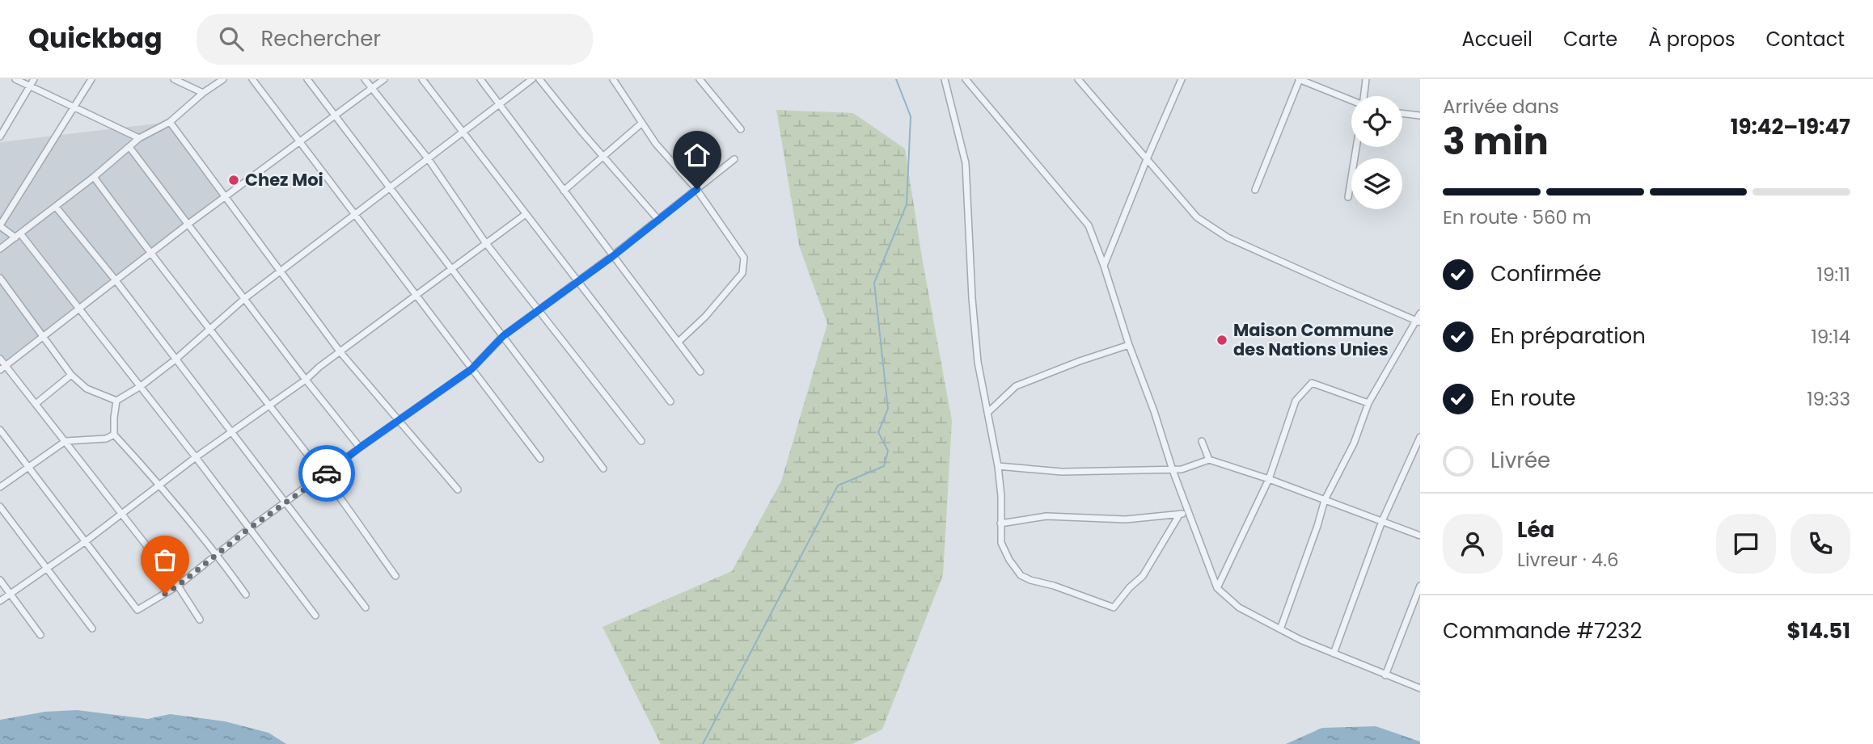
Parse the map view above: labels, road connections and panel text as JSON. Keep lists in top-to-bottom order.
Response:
{
  "places": ["Chez Moi", "Maison Commune des Nations Unies"],
  "page": {
    "header": "Quickbag",
    "search": "Rechercher",
    "nav": [
      "Accueil",
      "Carte",
      "À propos",
      "Contact"
    ],
    "heading": ["3 min", "Arrivée dans", "19:42–19:47"],
    "panel": [
      "Léa",
      "Livreur · 4.6",
      "Commande #7232",
      "$14.51"
    ],
    "bar": "En route · 560 m",
    "list": [
      ["Confirmée", "19:11"],
      ["En préparation", "19:14"],
      ["En route", "19:33"],
      "Livrée"
    ]
  }
}
